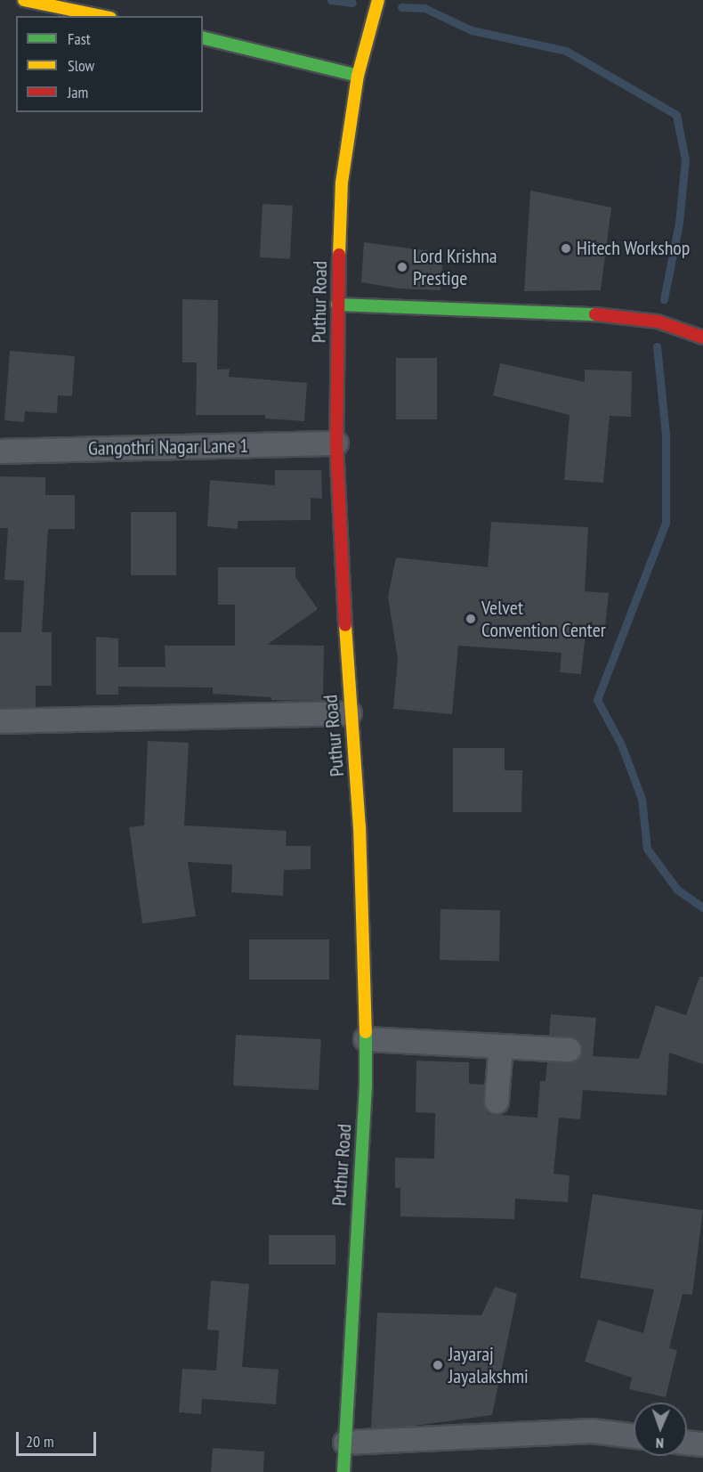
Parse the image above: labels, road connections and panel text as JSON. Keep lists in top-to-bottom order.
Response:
{
  "streets": {
    "street": ["Puthur Road", "Gangothri Nagar Lane 1"]
  },
  "crossings": [
    ["Puthur Road", "Gangothri Nagar Lane 1"]
  ],
  "places": [
    "Hitech Workshop",
    "Lord Krishna Prestige",
    "Velvet Convention Center",
    "Jayaraj Jayalakshmi"
  ],
  "legend": ["Fast", "Slow", "Jam"],
  "scale_bar": "20 m",
  "north": "bottom"
}
